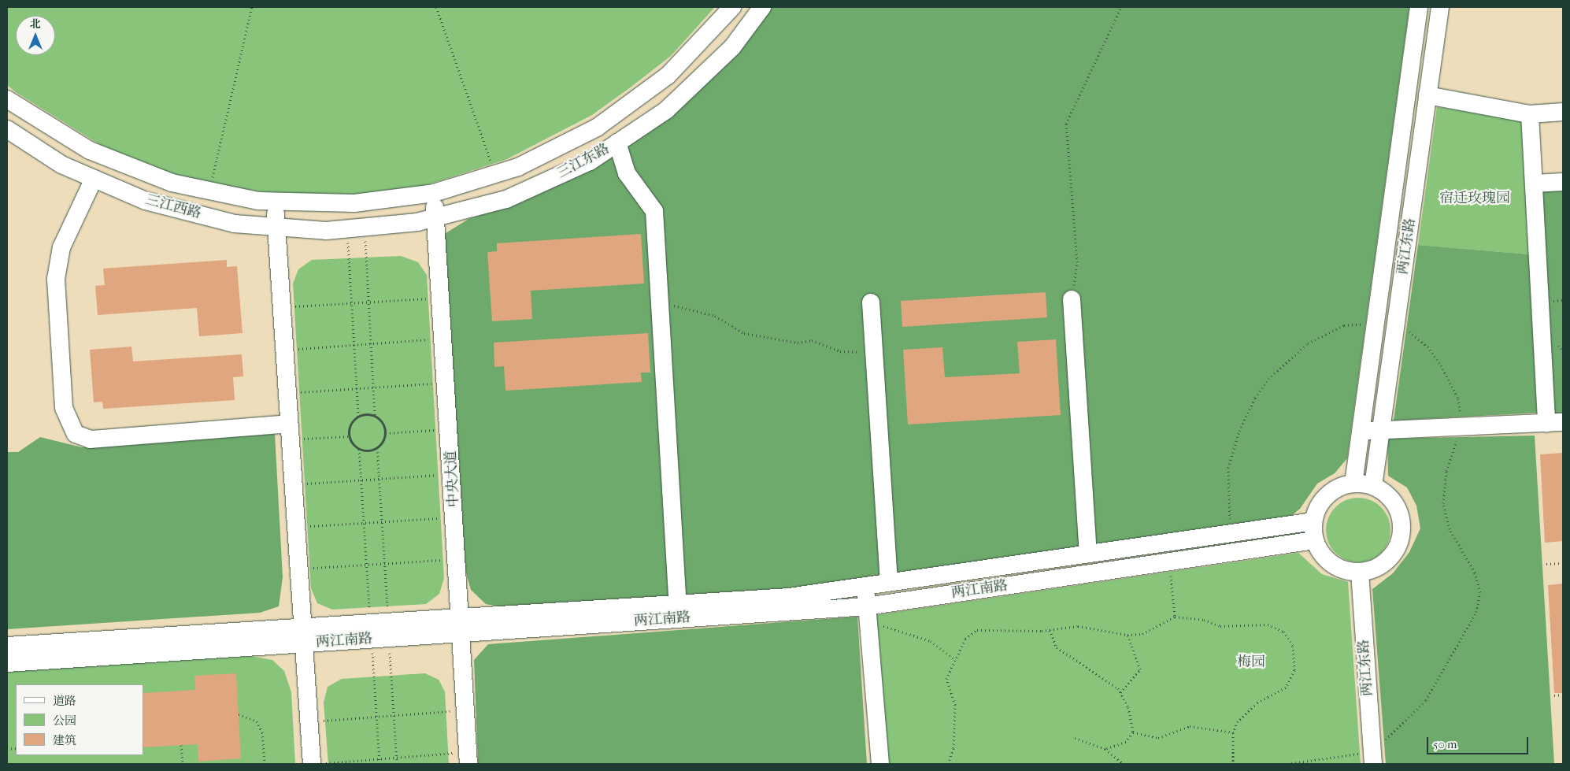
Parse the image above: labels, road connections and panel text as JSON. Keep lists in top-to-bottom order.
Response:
{
  "streets": {
    "street": [
      "三江东路",
      "三江西路",
      "两江东路",
      "中央大道",
      "两江南路"
    ]
  },
  "crossings": [
    ["三江东路", "三江西路"],
    ["三江东路", "中央大道"],
    ["两江东路", "两江南路"],
    ["中央大道", "两江南路"]
  ],
  "parks": ["宿迁玫瑰园", "梅园"],
  "legend": ["道路", "公园", "建筑"],
  "scale_bar": "50 m",
  "north": "top"
}
